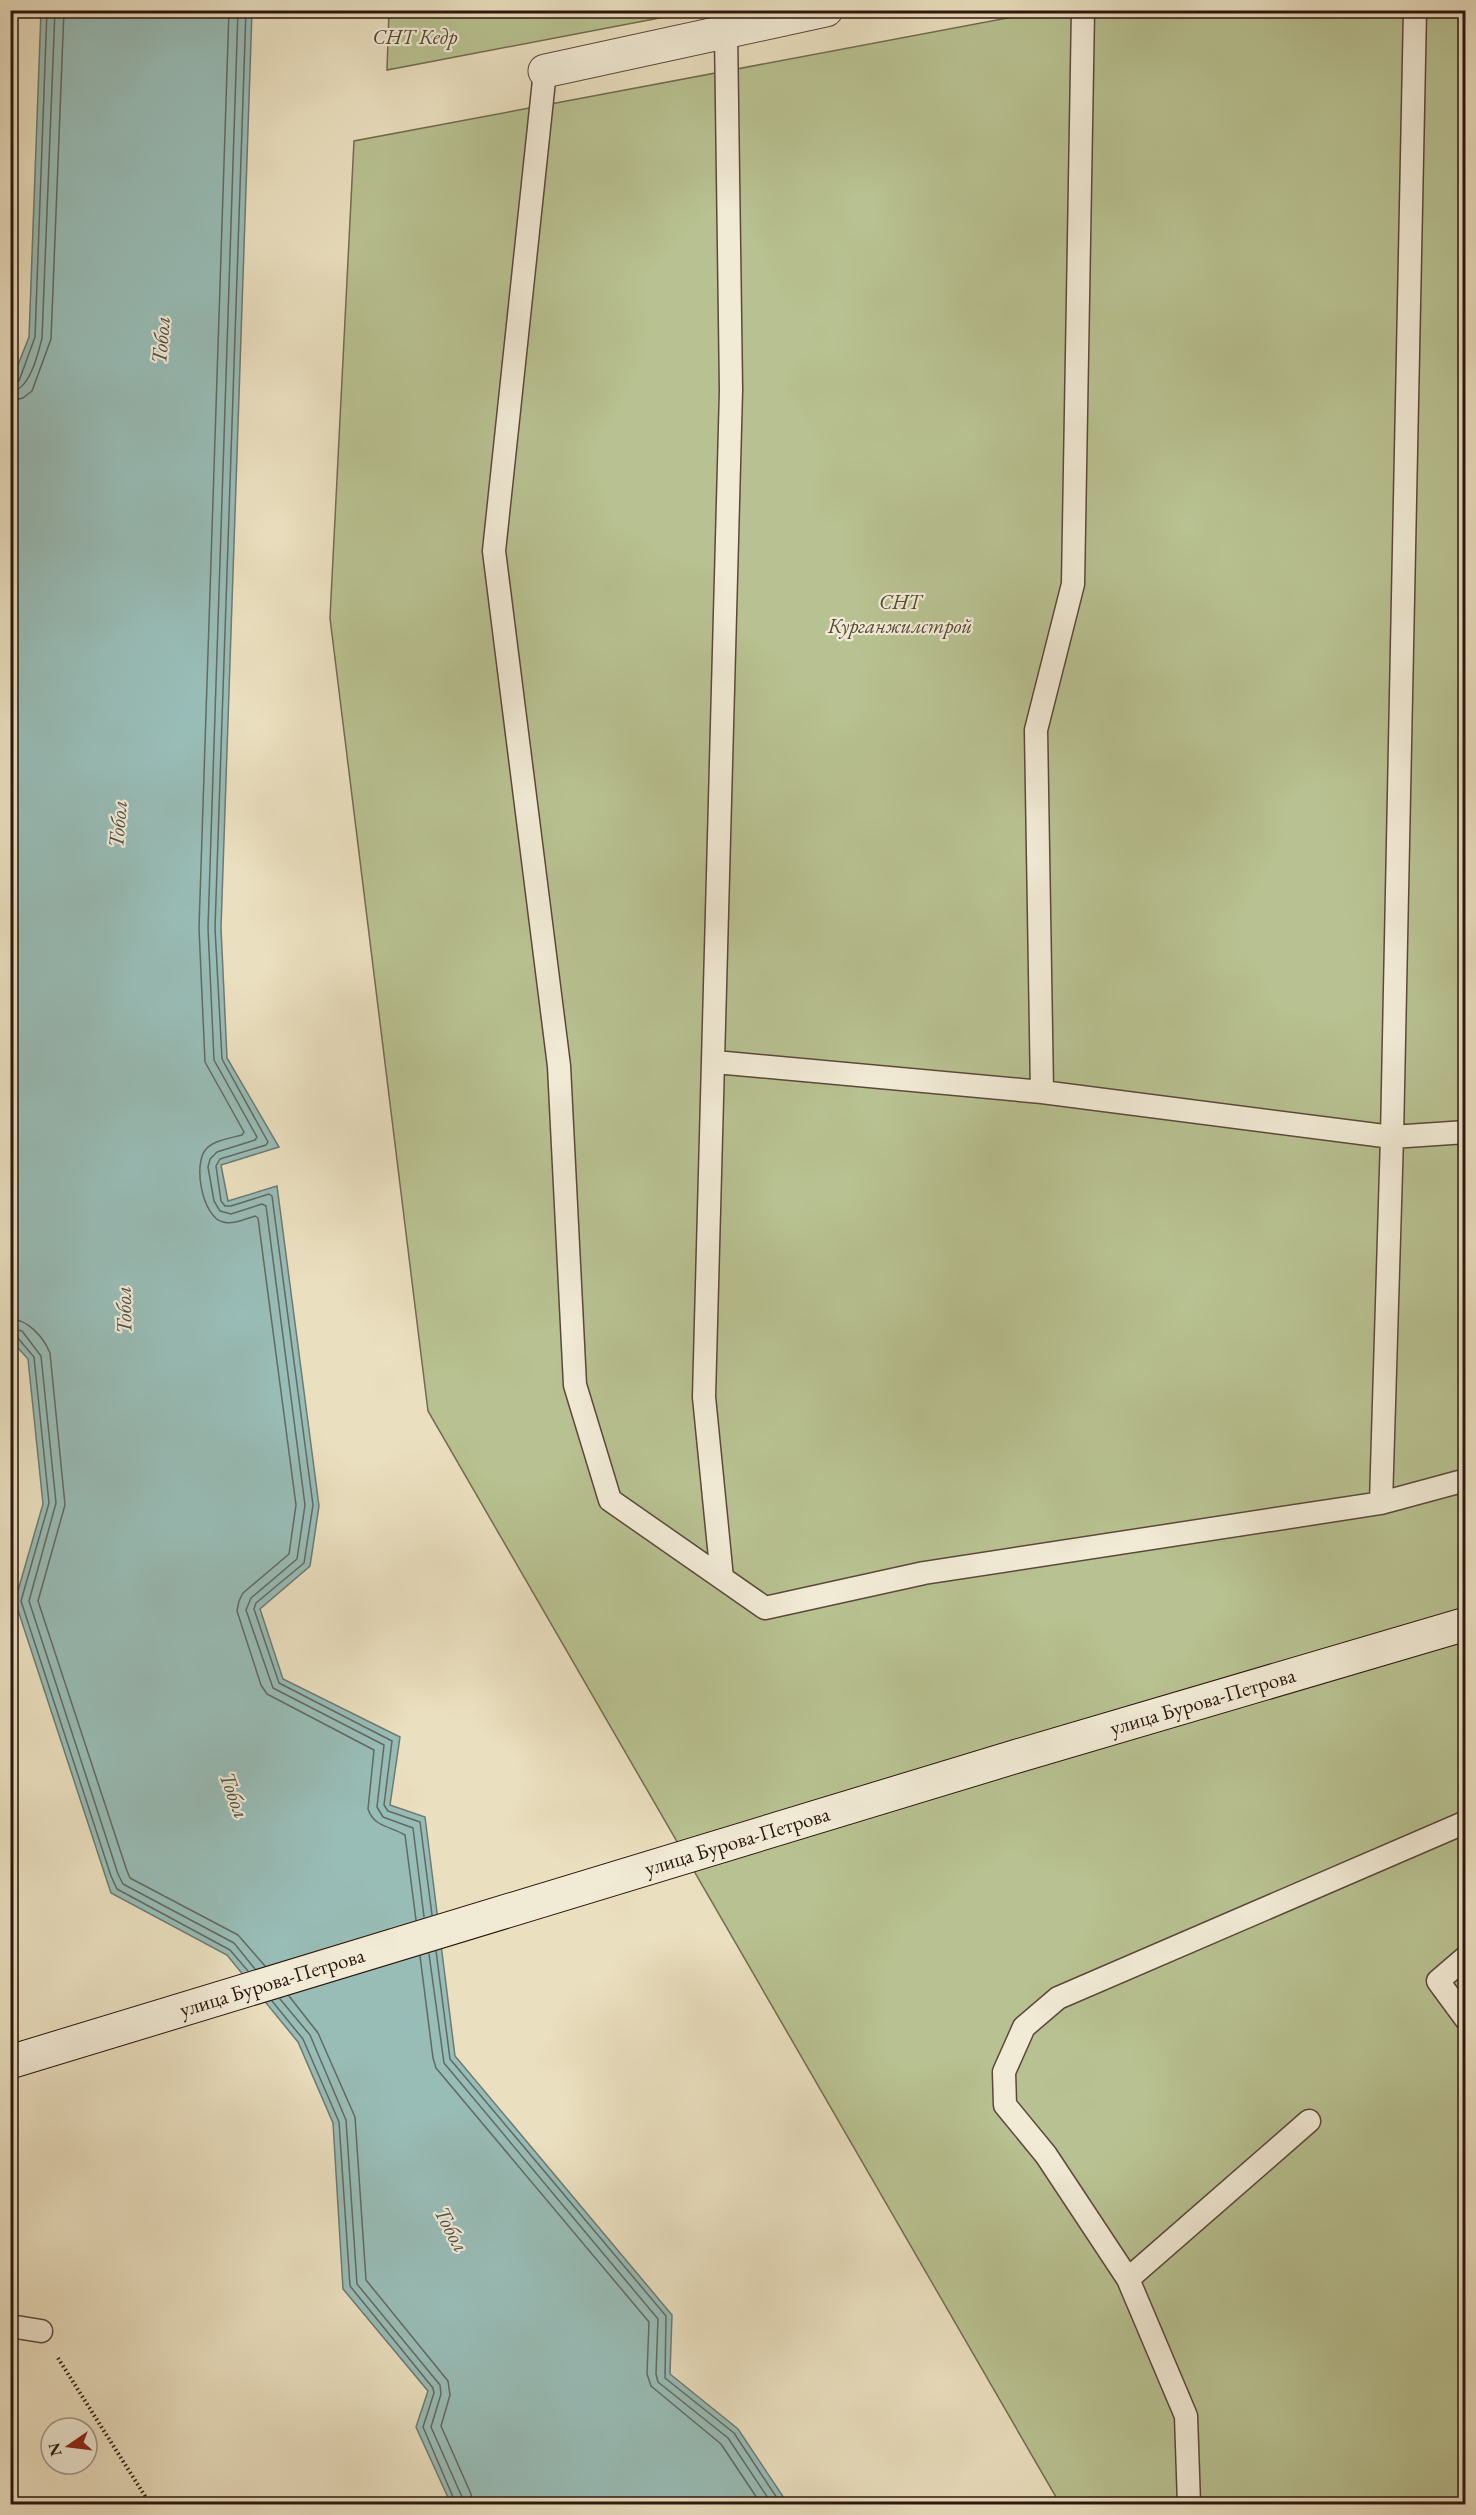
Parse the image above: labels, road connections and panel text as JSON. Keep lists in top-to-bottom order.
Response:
{
  "streets": {
    "main road": ["улица Бурова-Петрова"]
  },
  "water": ["Тобол"],
  "parks": ["СНТ Кедр", "СНТ Курганжилстрой"],
  "north": "left"
}
